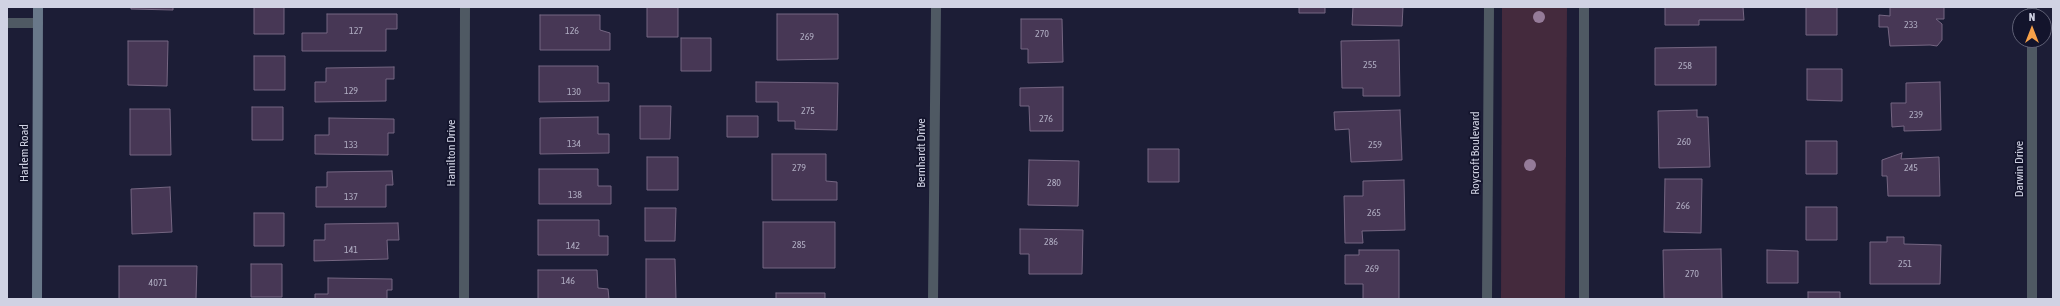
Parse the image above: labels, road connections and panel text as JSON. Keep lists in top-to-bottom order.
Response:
{
  "streets": {
    "main road": ["Harlem Road"],
    "street": [
      "Hamilton Drive",
      "Bernhardt Drive",
      "Roycroft Boulevard",
      "Darwin Drive"
    ]
  },
  "house_numbers": [
    "233",
    "127",
    "126",
    "270",
    "269",
    "255",
    "258",
    "129",
    "130",
    "275",
    "239",
    "276",
    "260",
    "134",
    "133",
    "259",
    "279",
    "245",
    "280",
    "138",
    "137",
    "266",
    "265",
    "286",
    "285",
    "142",
    "141",
    "251",
    "269",
    "270",
    "146",
    "4071"
  ],
  "north": "top"
}
